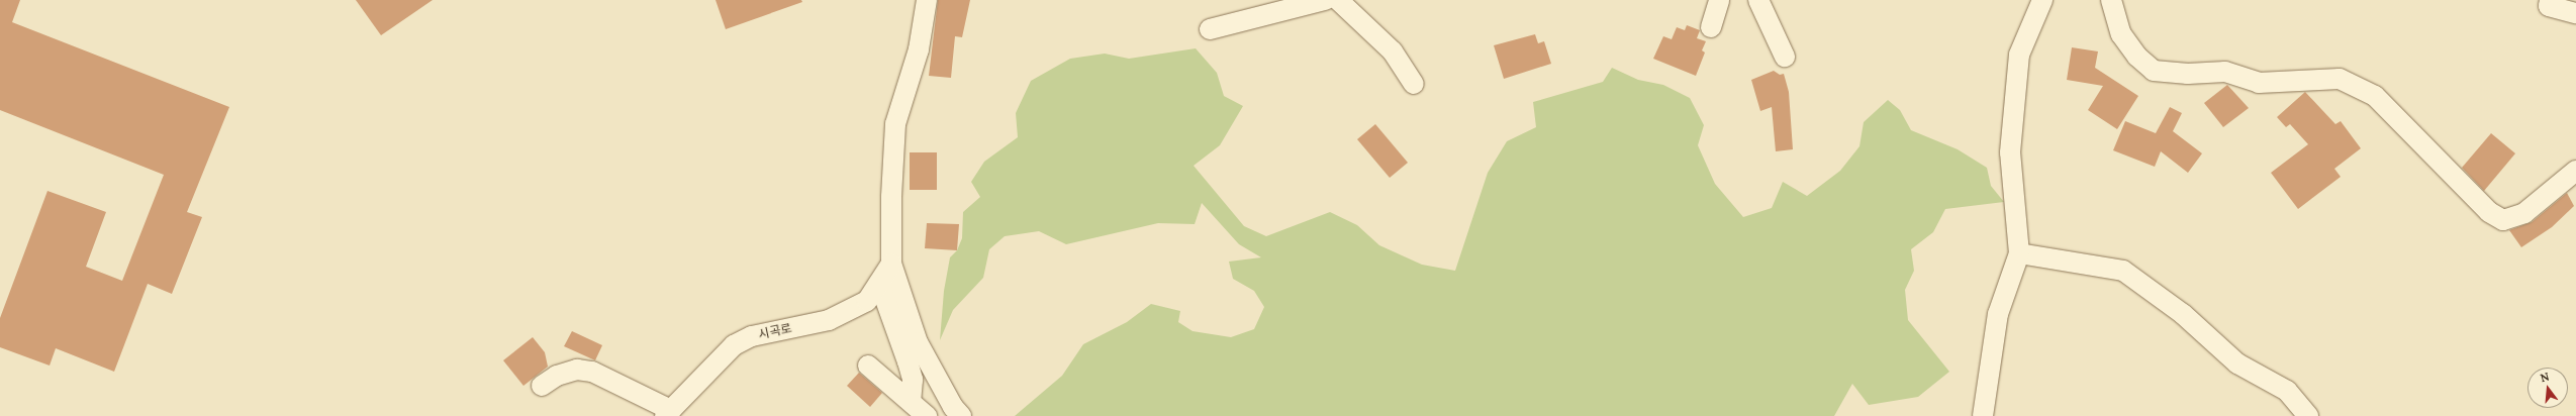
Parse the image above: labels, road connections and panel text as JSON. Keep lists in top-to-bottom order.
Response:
{
  "streets": {
    "street": ["시곡로"]
  },
  "north": "top"
}
